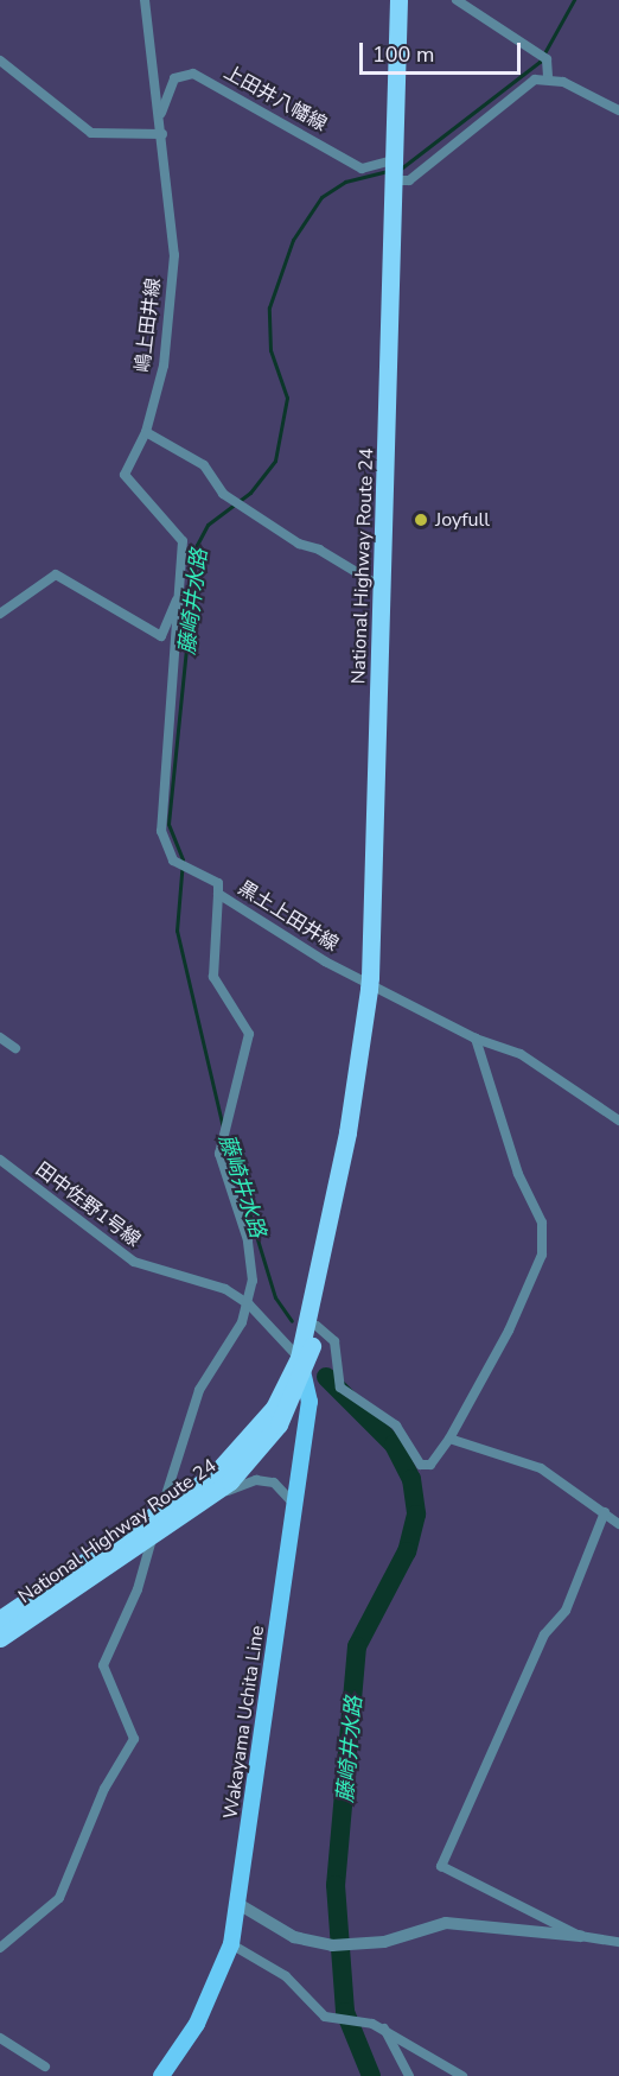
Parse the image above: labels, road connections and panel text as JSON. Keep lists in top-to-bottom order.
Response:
{
  "streets": {
    "highway": ["National Highway Route 24"],
    "main road": ["Wakayama Uchita Line"],
    "street": [
      "上田井八幡線",
      "嶋上田井線",
      "黒土上田井線",
      "田中佐野1号線"
    ]
  },
  "crossings": [
    ["上田井八幡線", "嶋上田井線"],
    ["上田井八幡線", "National Highway Route 24"],
    ["嶋上田井線", "黒土上田井線"],
    ["National Highway Route 24", "田中佐野1号線"],
    ["National Highway Route 24", "Wakayama Uchita Line"],
    ["黒土上田井線", "田中佐野1号線"],
    ["田中佐野1号線", "Wakayama Uchita Line"]
  ],
  "water": ["藤崎井水路"],
  "places": ["Joyfull"],
  "scale_bar": "100 m"
}
